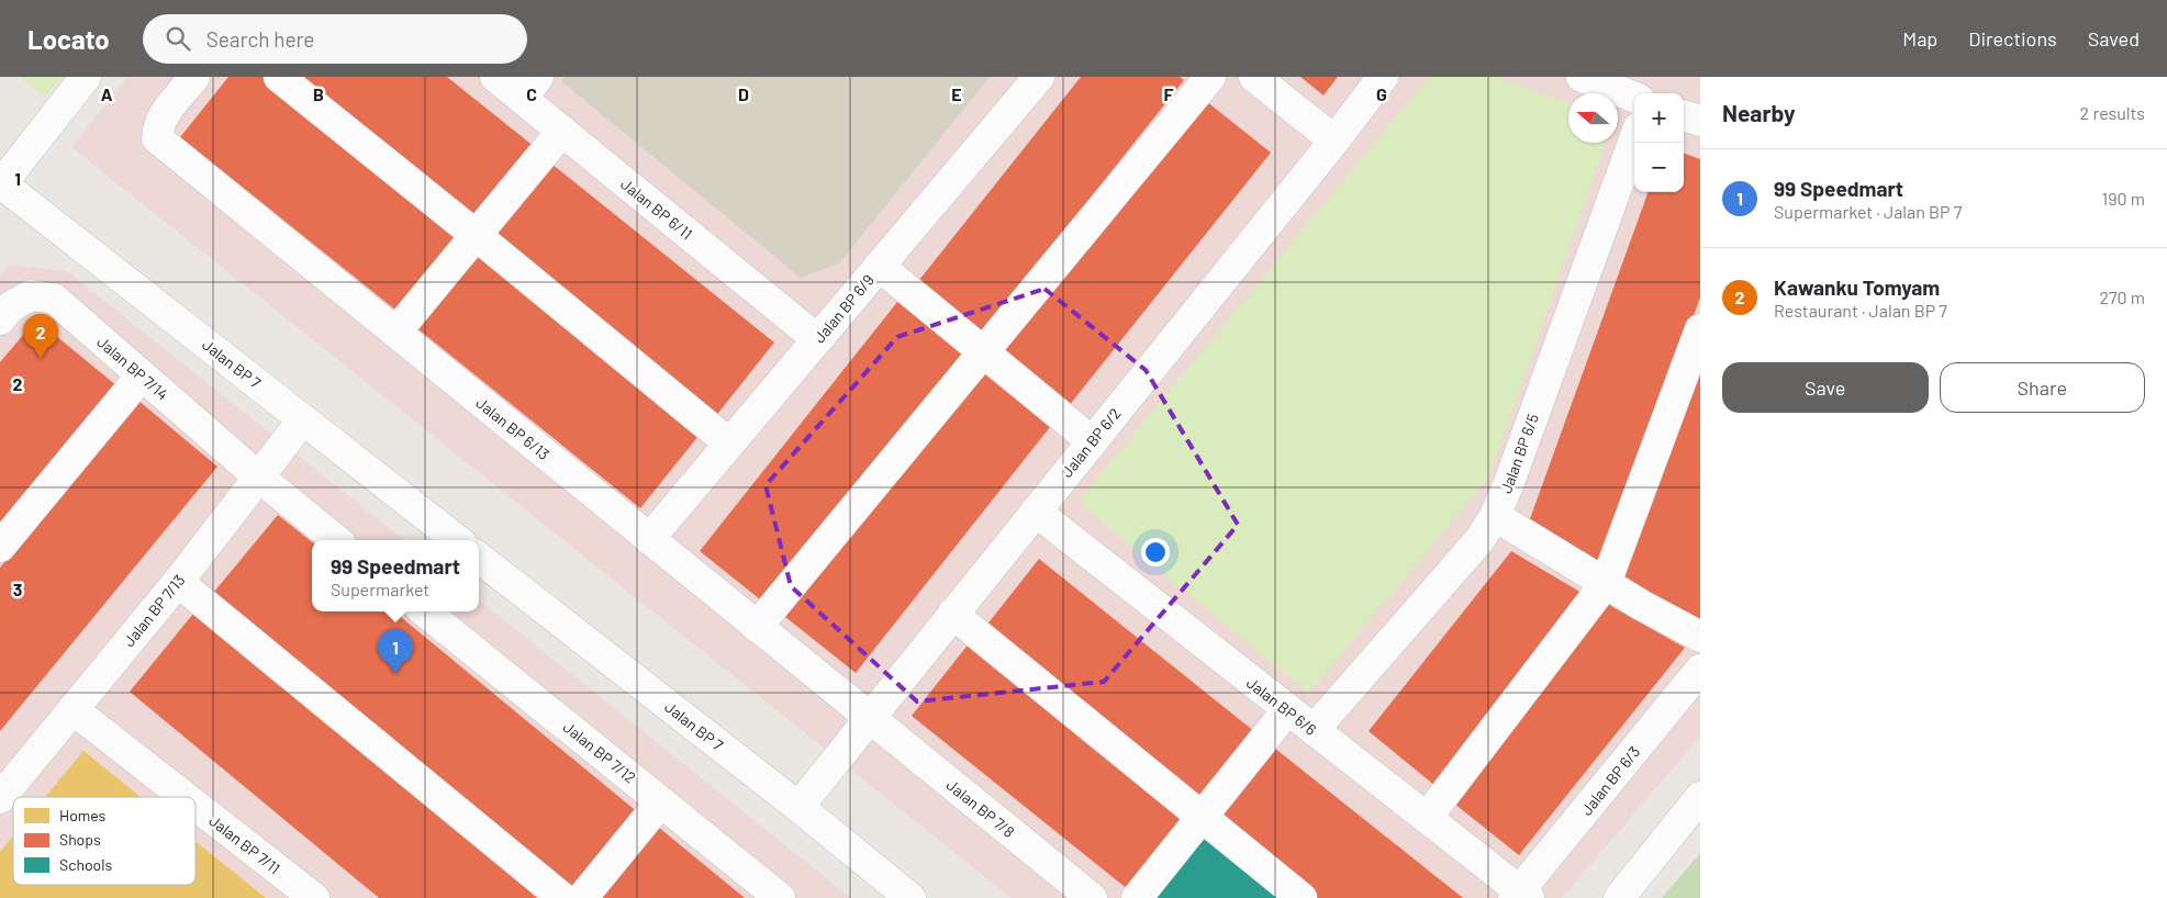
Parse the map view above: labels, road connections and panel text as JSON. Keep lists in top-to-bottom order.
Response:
{
  "streets": {
    "street": [
      "Jalan BP 6/11",
      "Jalan BP 6/9",
      "Jalan BP 7",
      "Jalan BP 7/14",
      "Jalan BP 6/13",
      "Jalan BP 6/2",
      "Jalan BP 6/5",
      "Jalan BP 7/13",
      "Jalan BP 6/6",
      "Jalan BP 7/12",
      "Jalan BP 6/3",
      "Jalan BP 7/8",
      "Jalan BP 7/11"
    ]
  },
  "crossings": [
    ["Jalan BP 6/11", "Jalan BP 6/9"],
    ["Jalan BP 6/9", "Jalan BP 6/13"],
    ["Jalan BP 7", "Jalan BP 6/2"],
    ["Jalan BP 7", "Jalan BP 7/13"],
    ["Jalan BP 7/14", "Jalan BP 7/13"],
    ["Jalan BP 6/13", "Jalan BP 6/2"],
    ["Jalan BP 6/13", "Jalan BP 7/8"],
    ["Jalan BP 6/2", "Jalan BP 6/6"],
    ["Jalan BP 6/2", "Jalan BP 7/8"],
    ["Jalan BP 6/5", "Jalan BP 6/6"],
    ["Jalan BP 7/13", "Jalan BP 7/11"],
    ["Jalan BP 6/6", "Jalan BP 6/3"]
  ],
  "legend": ["Homes", "Shops", "Schools"],
  "north": "left",
  "page": {
    "header": "Locato",
    "search": "Search here",
    "nav": ["Map", "Directions", "Saved"],
    "heading": ["Nearby", "2 results"],
    "map_buttons": ["+", "−"],
    "list": [
      {
        "mark": "1",
        "name": "99 Speedmart",
        "note": "Supermarket · Jalan BP 7",
        "value": "190 m"
      },
      {
        "mark": "2",
        "name": "Kawanku Tomyam",
        "note": "Restaurant · Jalan BP 7",
        "value": "270 m"
      }
    ],
    "pins": ["2", "1"],
    "buttons": ["Save", "Share"],
    "popup": ["99 Speedmart", "Supermarket"]
  },
  "grid": {
    "columns": [
      "A",
      "B",
      "C",
      "D",
      "E",
      "F",
      "G"
    ],
    "rows": ["1", "2", "3"]
  }
}
